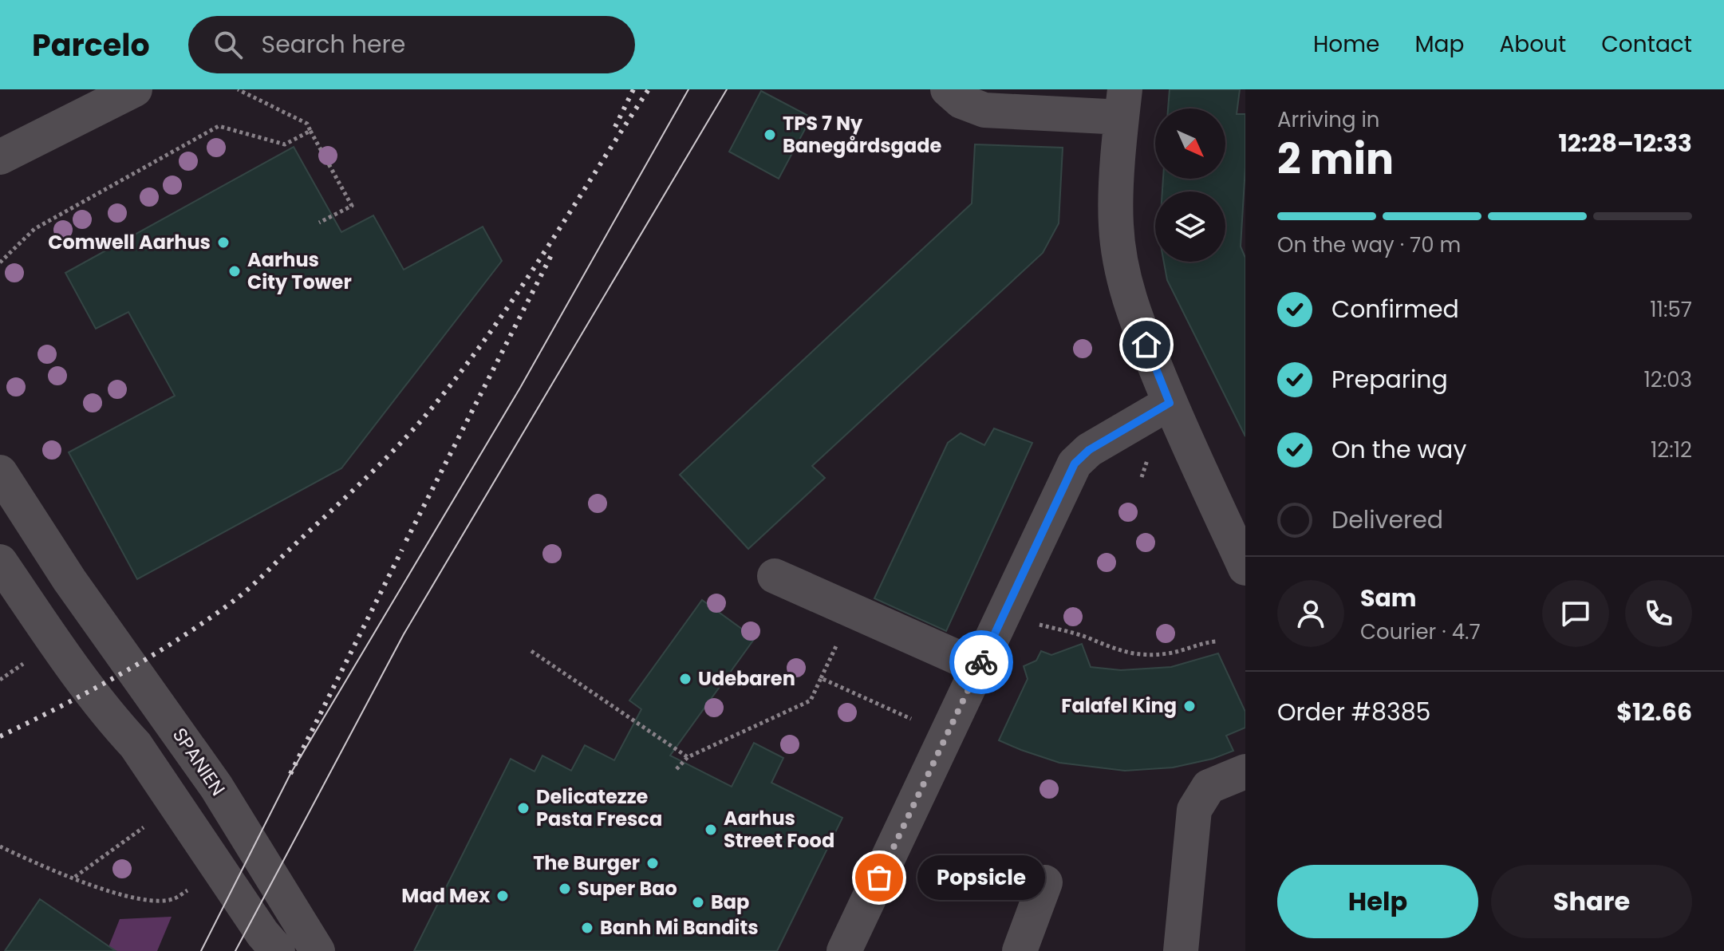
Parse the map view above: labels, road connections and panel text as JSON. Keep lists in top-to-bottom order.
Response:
{
  "streets": {
    "street": ["SPANIEN"]
  },
  "places": [
    "TPS 7 Ny Banegårdsgade",
    "Comwell Aarhus",
    "Aarhus City Tower",
    "Udebaren",
    "Falafel King",
    "Delicatezze Pasta Fresca",
    "Aarhus Street Food",
    "The Burger",
    "Popsicle",
    "Super Bao",
    "Mad Mex",
    "Bap",
    "Banh Mi Bandits"
  ],
  "north": "bottom right",
  "page": {
    "header": "Parcelo",
    "search": "Search here",
    "nav": [
      "Home",
      "Map",
      "About",
      "Contact"
    ],
    "heading": ["2 min", "Arriving in", "12:28–12:33"],
    "panel": [
      "Sam",
      "Courier · 4.7",
      "Order #8385",
      "$12.66"
    ],
    "bar": "On the way · 70 m",
    "list": [
      ["Confirmed", "11:57"],
      ["Preparing", "12:03"],
      ["On the way", "12:12"],
      "Delivered"
    ],
    "buttons": ["Help", "Share"],
    "bubble": "Popsicle"
  }
}
